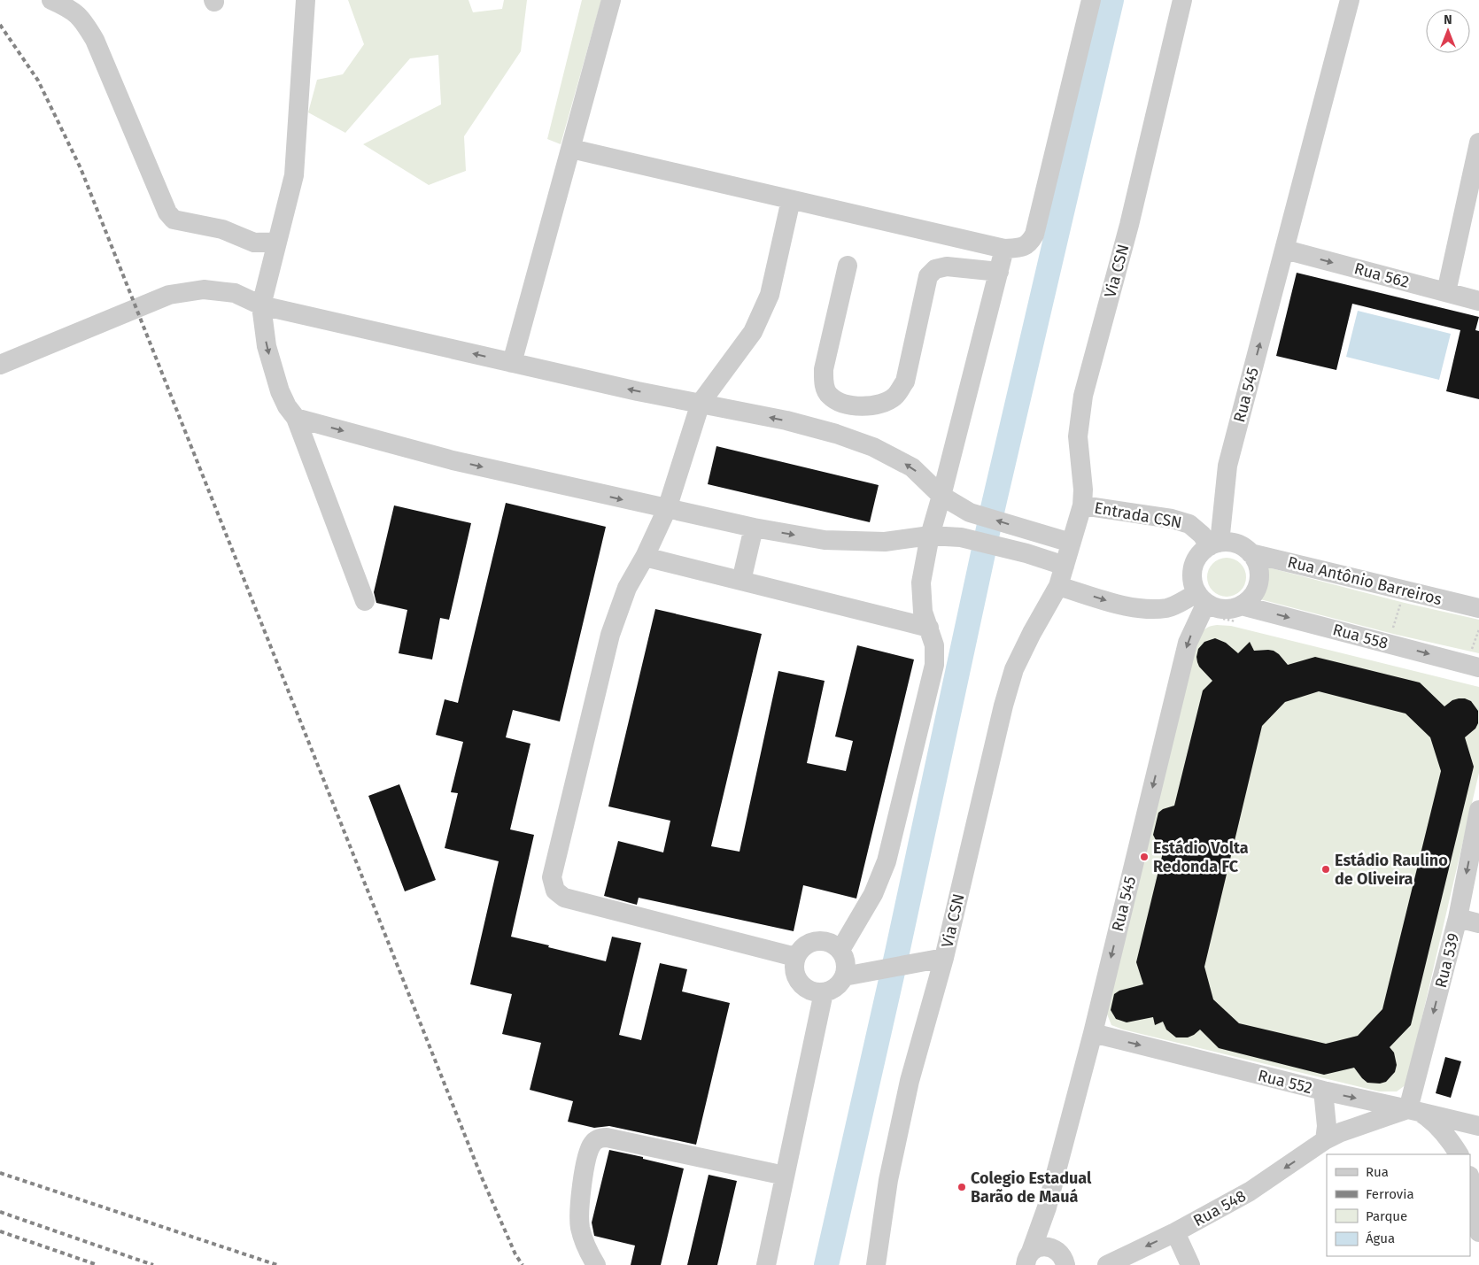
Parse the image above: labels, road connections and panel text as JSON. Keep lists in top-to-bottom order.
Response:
{
  "streets": {
    "street": [
      "Via CSN",
      "Rua 562",
      "Rua 545",
      "Entrada CSN",
      "Rua Antônio Barreiros",
      "Rua 558",
      "Rua 539",
      "Rua 552",
      "Rua 548"
    ]
  },
  "crossings": [
    ["Via CSN", "Entrada CSN"],
    ["Rua 562", "Rua 545"],
    ["Rua 545", "Entrada CSN"],
    ["Rua 545", "Rua Antônio Barreiros"],
    ["Rua 545", "Rua 558"],
    ["Rua 545", "Rua 552"],
    ["Entrada CSN", "Rua Antônio Barreiros"],
    ["Entrada CSN", "Rua 558"],
    ["Rua Antônio Barreiros", "Rua 558"],
    ["Rua 539", "Rua 552"],
    ["Rua 539", "Rua 548"],
    ["Rua 552", "Rua 548"]
  ],
  "one_way": [
    "Rua 562",
    "Rua 558",
    "Rua 539",
    "Rua 552",
    "Rua 548"
  ],
  "places": ["Estádio Volta Redonda FC", "Estádio Raulino de Oliveira", "Colegio Estadual Barão de Mauá"],
  "legend": [
    "Rua",
    "Ferrovia",
    "Parque",
    "Água"
  ],
  "north": "top"
}
